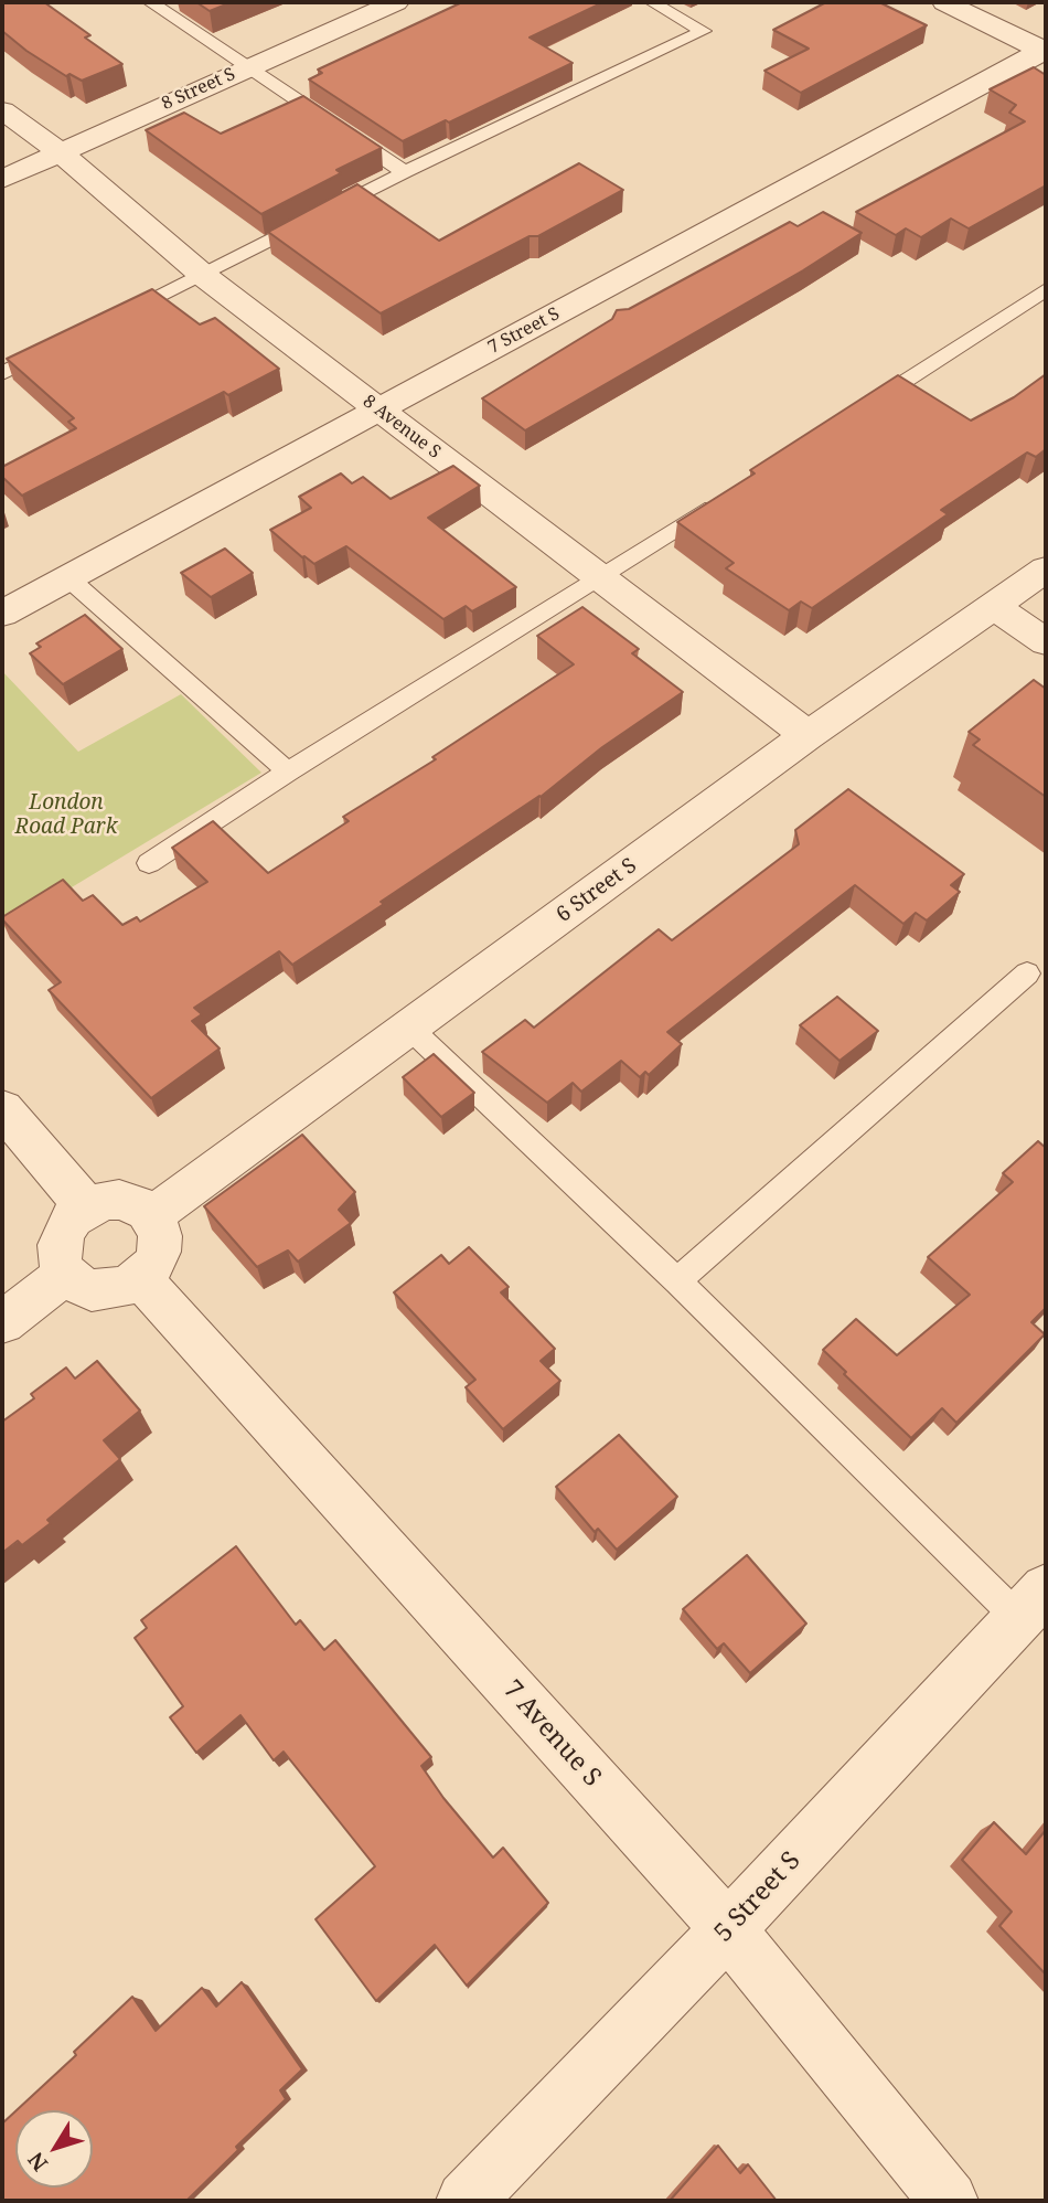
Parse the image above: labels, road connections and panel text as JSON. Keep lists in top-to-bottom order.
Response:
{
  "streets": {
    "street": [
      "8 Street S",
      "7 Street S",
      "8 Avenue S",
      "6 Street S",
      "7 Avenue S",
      "5 Street S"
    ]
  },
  "crossings": [
    ["8 Street S", "8 Avenue S"],
    ["7 Street S", "8 Avenue S"],
    ["8 Avenue S", "6 Street S"],
    ["6 Street S", "7 Avenue S"],
    ["7 Avenue S", "5 Street S"]
  ],
  "parks": ["London Road Park"],
  "north": "bottom left"
}
